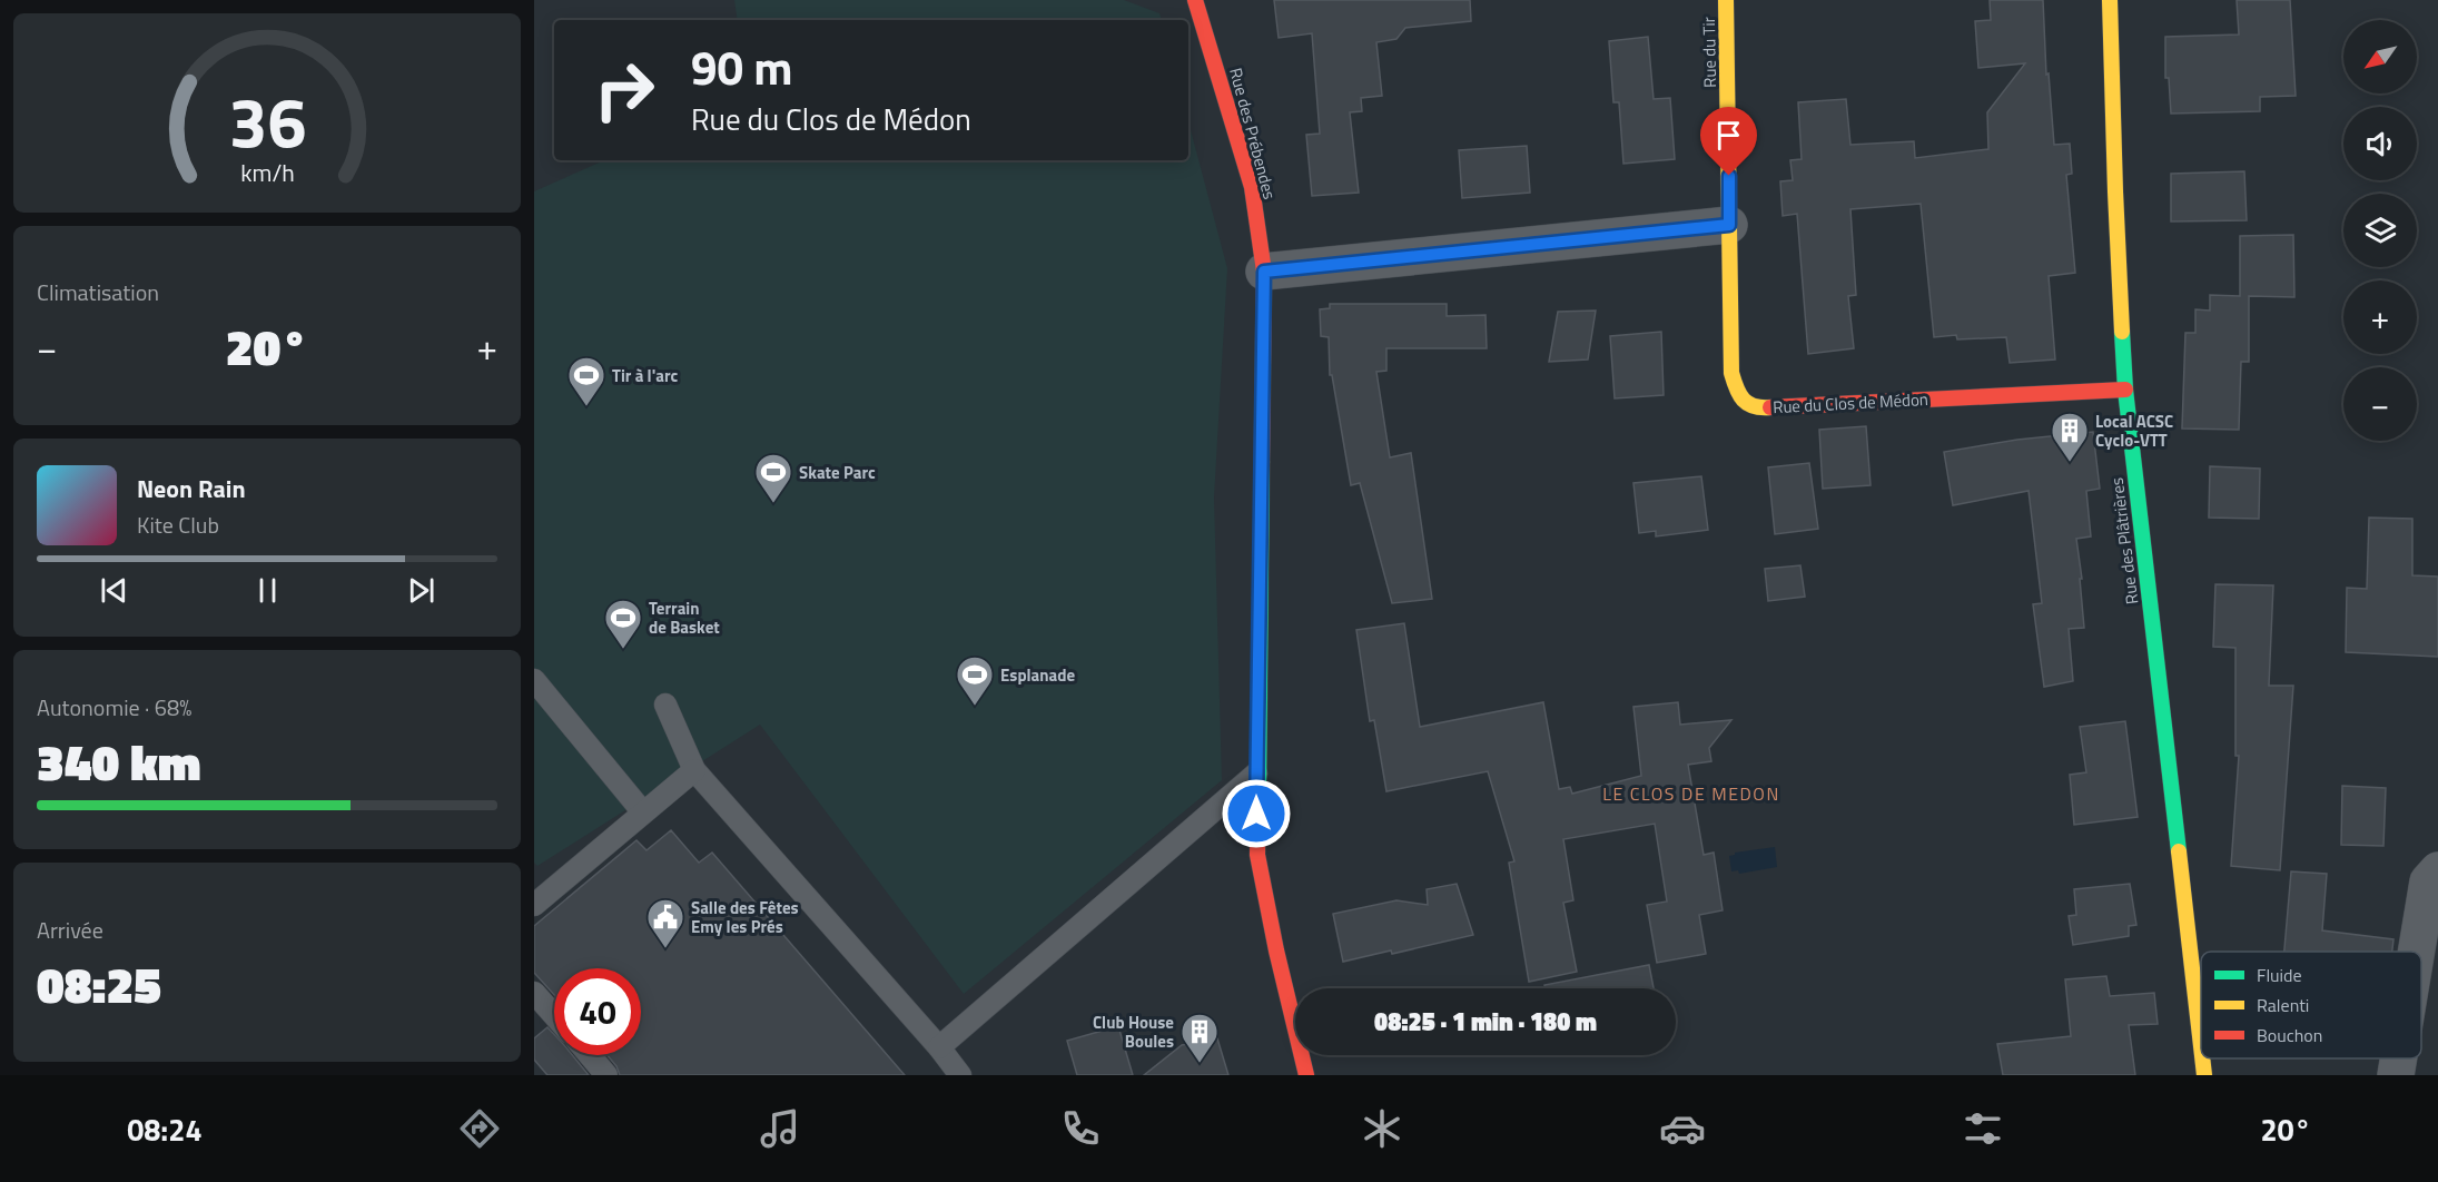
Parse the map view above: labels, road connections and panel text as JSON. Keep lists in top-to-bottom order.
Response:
{
  "streets": {
    "street": [
      "Rue du Tir",
      "Rue des Prébendes",
      "Rue du Clos de Médon",
      "Rue des Plâtrières"
    ]
  },
  "crossings": [
    ["Rue du Tir", "Rue du Clos de Médon"],
    ["Rue du Clos de Médon", "Rue des Plâtrières"]
  ],
  "districts": ["LE CLOS DE MEDON"],
  "places": {
    "sports": [
      "Tir à l'arc",
      "Skate Parc",
      "Terrain de Basket",
      "Esplanade"
    ],
    "building": ["Local ACSC Cyclo-VTT", "Club House Boules"],
    "public building": ["Salle des Fêtes Emy les Prés"]
  },
  "legend": ["Fluide", "Ralenti", "Bouchon"],
  "north": "bottom left",
  "page": {
    "map_buttons": ["+", "−"],
    "turn": ["90 m", "Rue du Clos de Médon"],
    "tile": [
      "Climatisation",
      ["Autonomie · 68%", "340 km"],
      ["Arrivée", "08:25"]
    ],
    "heat": ["−", "20°", "+"],
    "song": ["Neon Rain", "Kite Club"],
    "limit": "40",
    "trip": "08:25 · 1 min · 180 m",
    "tabs": ["08:24", "20°"],
    "gauge": ["36", "km/h"]
  }
}
